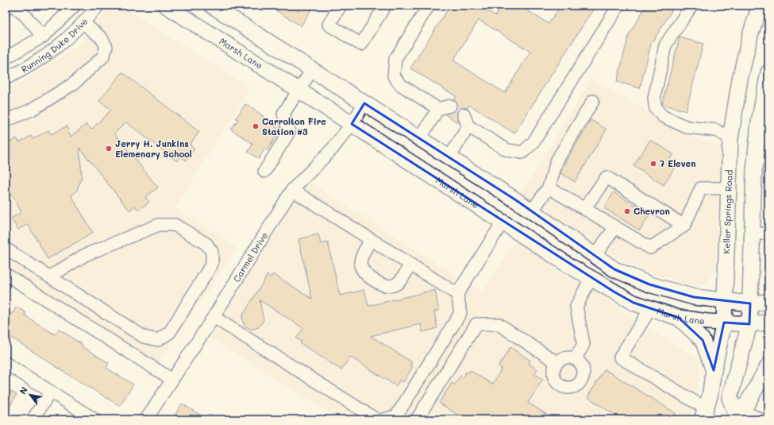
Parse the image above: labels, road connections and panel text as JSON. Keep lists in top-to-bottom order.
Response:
{
  "streets": {
    "main road": ["Marsh Lane", "Keller Springs Road"],
    "street": ["Running Duke Drive", "Carmel Drive"]
  },
  "crossings": [
    ["Marsh Lane", "Keller Springs Road"],
    ["Marsh Lane", "Carmel Drive"]
  ],
  "places": [
    "Carrolton Fire Station #3",
    "Jerry H. Junkins Elemenary School",
    "7 Eleven",
    "Chevron"
  ],
  "north": "top left"
}
